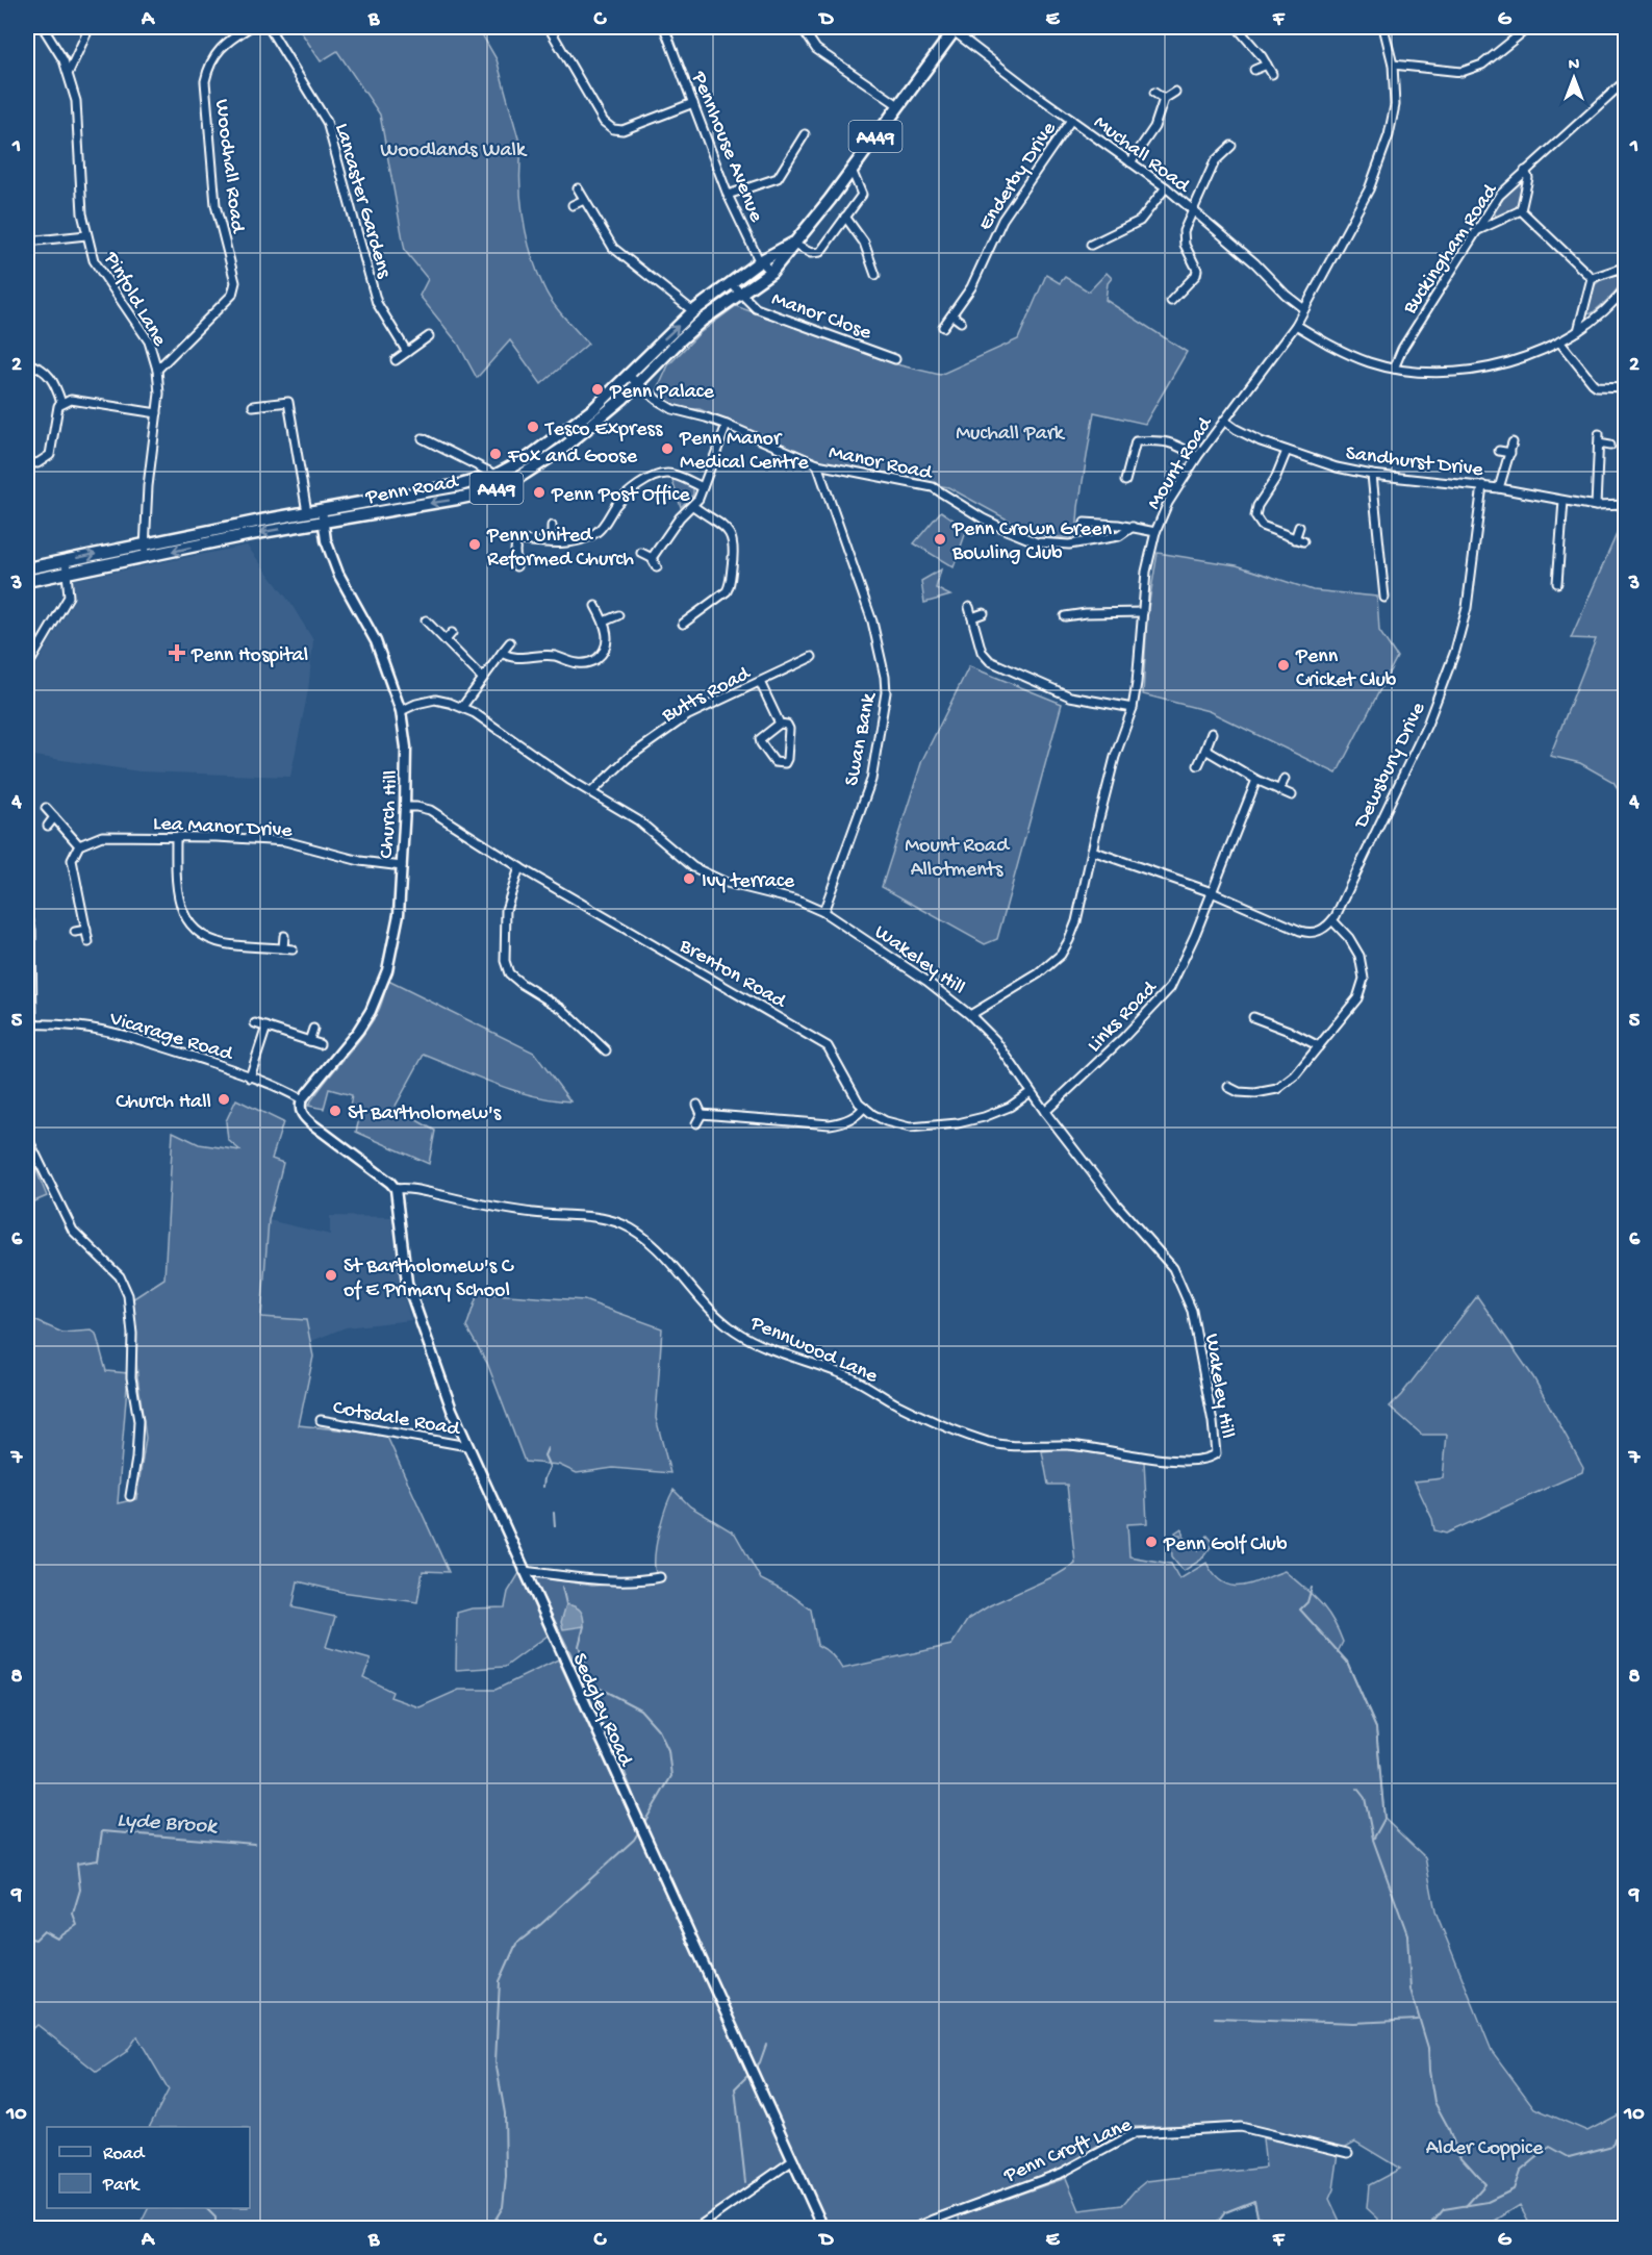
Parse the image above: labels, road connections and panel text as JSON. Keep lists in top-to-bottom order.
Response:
{
  "streets": {
    "highway": ["A449", "Penn Road"],
    "street": [
      "Pennhouse Avenue",
      "Muchall Road",
      "Woodhall Road",
      "Enderby Drive",
      "Lancaster Gardens",
      "Buckingham Road",
      "Pinfold Lane",
      "Manor Close",
      "Sandhurst Drive",
      "Manor Road",
      "Mount Road",
      "Butts Road",
      "Swan Bank",
      "Dewsbury Drive",
      "Church Hill",
      "Lea Manor Drive",
      "Wakeley Hill",
      "Brenton Road",
      "Links Road",
      "Vicarage Road",
      "Pennwood Lane",
      "Cotsdale Road",
      "Sedgley Road",
      "Penn Croft Lane"
    ]
  },
  "crossings": [
    ["Pennhouse Avenue", "Penn Road"],
    ["Muchall Road", "Enderby Drive"],
    ["Muchall Road", "Mount Road"],
    ["Muchall Road", "Penn Road"],
    ["Woodhall Road", "Pinfold Lane"],
    ["Pinfold Lane", "Penn Road"],
    ["Manor Close", "Penn Road"],
    ["Sandhurst Drive", "Mount Road"],
    ["Sandhurst Drive", "Dewsbury Drive"],
    ["Manor Road", "Penn Road"],
    ["Manor Road", "Swan Bank"],
    ["Mount Road", "Wakeley Hill"],
    ["Penn Road", "Church Hill"],
    ["Butts Road", "Wakeley Hill"],
    ["Swan Bank", "Wakeley Hill"],
    ["Church Hill", "Lea Manor Drive"],
    ["Church Hill", "Wakeley Hill"],
    ["Church Hill", "Brenton Road"],
    ["Church Hill", "Vicarage Road"],
    ["Wakeley Hill", "Brenton Road"],
    ["Wakeley Hill", "Links Road"],
    ["Wakeley Hill", "Pennwood Lane"],
    ["Pennwood Lane", "Sedgley Road"],
    ["Cotsdale Road", "Sedgley Road"]
  ],
  "water": ["Lyde Brook"],
  "parks": [
    "Woodlands Walk",
    "Muchall Park",
    "Mount Road Allotments",
    "Alder Coppice"
  ],
  "places": {
    "other": [
      "Penn Palace",
      "Tesco Express",
      "Penn Manor Medical Centre",
      "Fox and Goose",
      "Penn Post Office",
      "Penn Crown Green Bowling Club",
      "Penn United Reformed Church",
      "Penn Cricket Club",
      "Ivy terrace",
      "Church Hall",
      "St Bartholomew's",
      "St Bartholomew's C of E Primary School",
      "Penn Golf Club"
    ],
    "health": ["Penn Hospital"]
  },
  "legend": ["Road", "Park"],
  "north": "top",
  "grid": {
    "columns": [
      "A",
      "B",
      "C",
      "D",
      "E",
      "F",
      "G"
    ],
    "rows": [
      "1",
      "2",
      "3",
      "4",
      "5",
      "6",
      "7",
      "8",
      "9",
      "10"
    ]
  }
}
